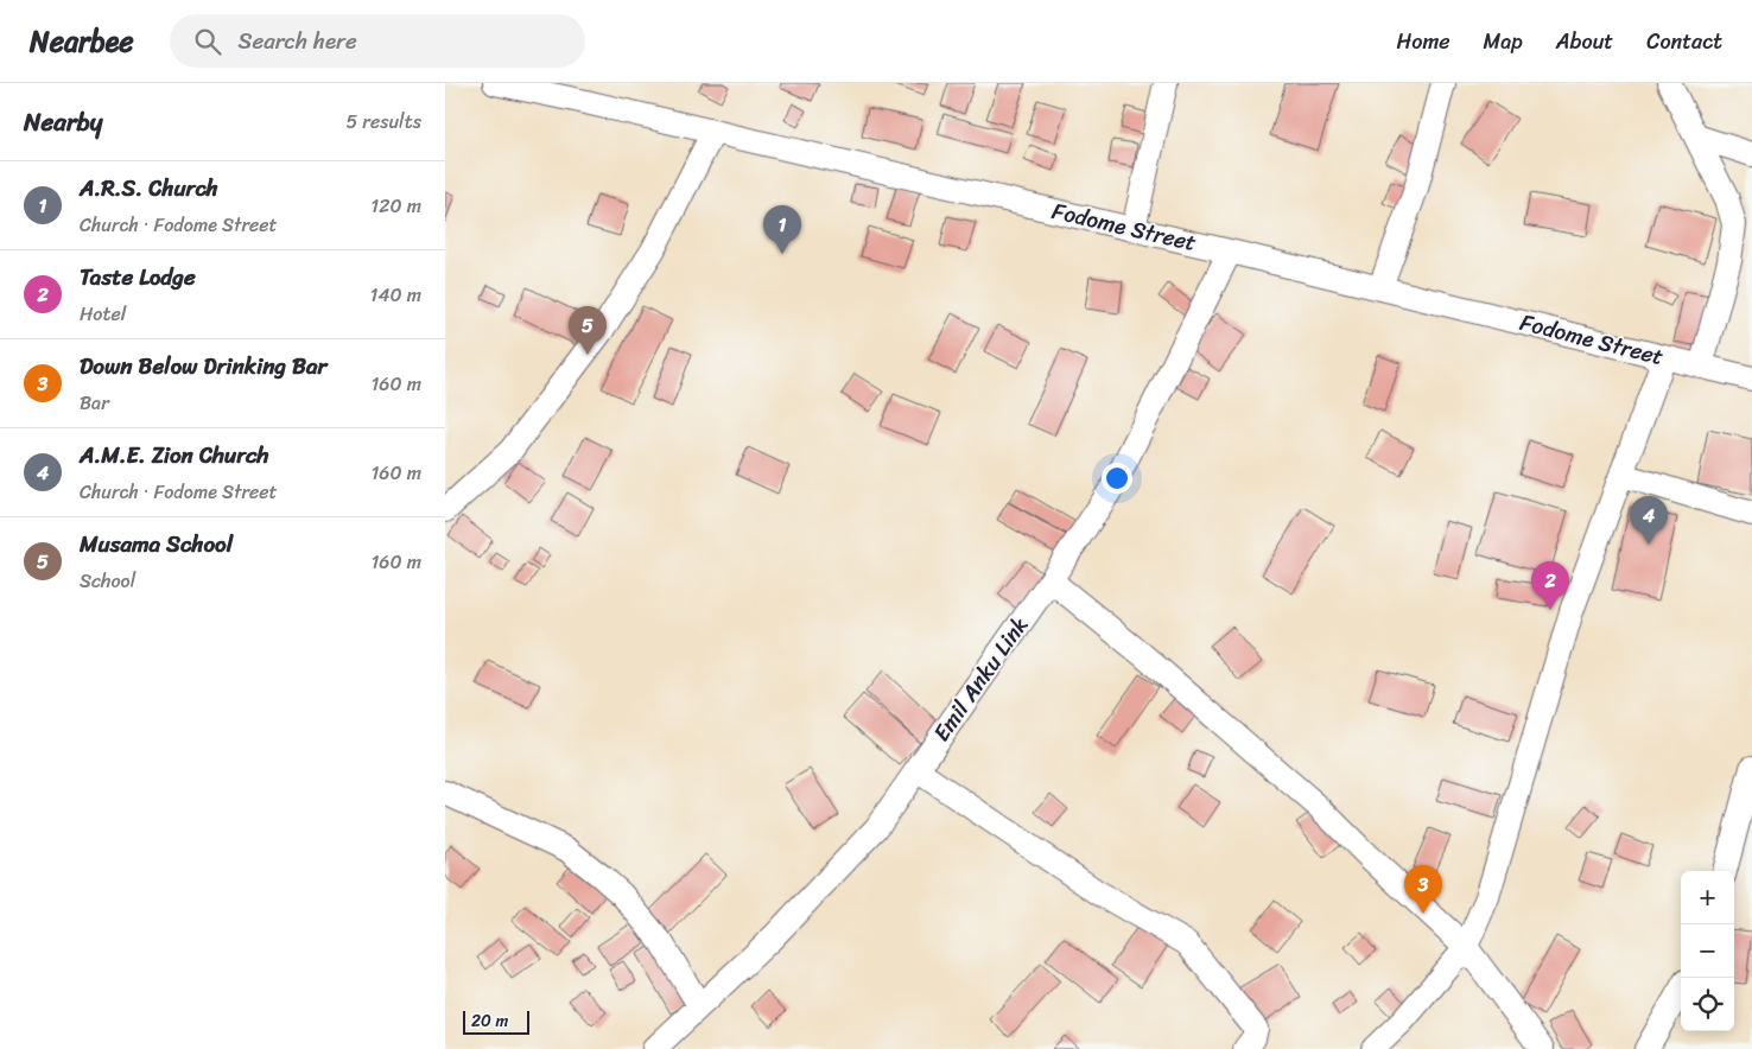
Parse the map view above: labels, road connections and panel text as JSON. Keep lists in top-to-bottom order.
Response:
{
  "streets": {
    "street": ["Fodome Street", "Emil Anku Link"]
  },
  "crossings": [
    ["Fodome Street", "Emil Anku Link"]
  ],
  "scale_bar": "20 m",
  "page": {
    "header": "Nearbee",
    "search": "Search here",
    "nav": [
      "Home",
      "Map",
      "About",
      "Contact"
    ],
    "heading": ["Nearby", "5 results"],
    "list": [
      {
        "mark": "1",
        "name": "A.R.S. Church",
        "note": "Church · Fodome Street",
        "value": "120 m"
      },
      {
        "mark": "2",
        "name": "Taste Lodge",
        "note": "Hotel",
        "value": "140 m"
      },
      {
        "mark": "3",
        "name": "Down Below Drinking Bar",
        "note": "Bar",
        "value": "160 m"
      },
      {
        "mark": "4",
        "name": "A.M.E. Zion Church",
        "note": "Church · Fodome Street",
        "value": "160 m"
      },
      {
        "mark": "5",
        "name": "Musama School",
        "note": "School",
        "value": "160 m"
      }
    ],
    "pins": [
      "1",
      "5",
      "4",
      "2",
      "3"
    ],
    "map_buttons": ["+", "−"],
    "scale": "20 m"
  }
}
